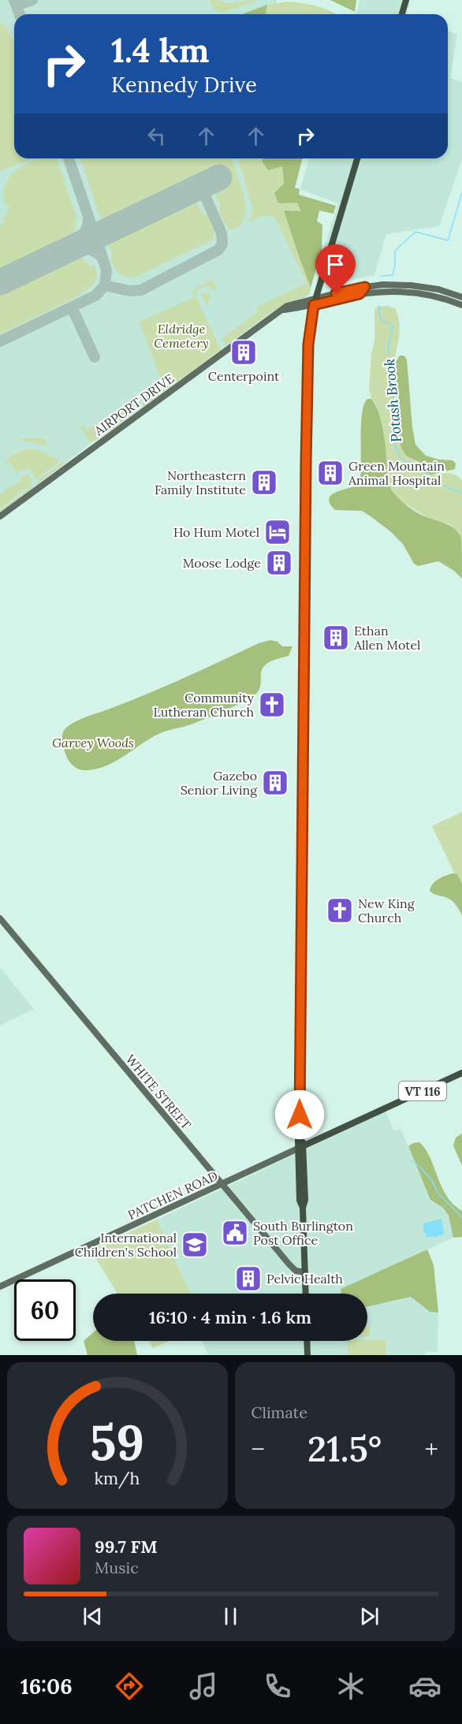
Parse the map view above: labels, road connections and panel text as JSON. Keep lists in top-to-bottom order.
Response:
{
  "streets": {
    "main road": ["VT 116"],
    "street": ["AIRPORT DRIVE", "WHITE STREET", "PATCHEN ROAD"]
  },
  "crossings": [
    ["VT 116", "PATCHEN ROAD"],
    ["WHITE STREET", "PATCHEN ROAD"]
  ],
  "water": ["Potash Brook"],
  "parks": ["Eldridge Cemetery", "Garvey Woods"],
  "places": {
    "building": [
      "Centerpoint",
      "Green Mountain Animal Hospital",
      "Northeastern Family Institute",
      "Moose Lodge",
      "Ethan Allen Motel",
      "Gazebo Senior Living",
      "Pelvic Health"
    ],
    "hotel": ["Ho Hum Motel"],
    "church": ["Community Lutheran Church", "New King Church"],
    "public building": ["South Burlington Post Office"],
    "school or university": ["International Children's School"]
  },
  "page": {
    "turn": ["1.4 km", "Kennedy Drive"],
    "limit": "60",
    "trip": "16:10 · 4 min · 1.6 km",
    "tile": "Climate",
    "heat": ["−", "21.5°", "+"],
    "song": ["99.7 FM", "Music"],
    "tabs": "16:06",
    "gauge": ["59", "km/h"]
  }
}
